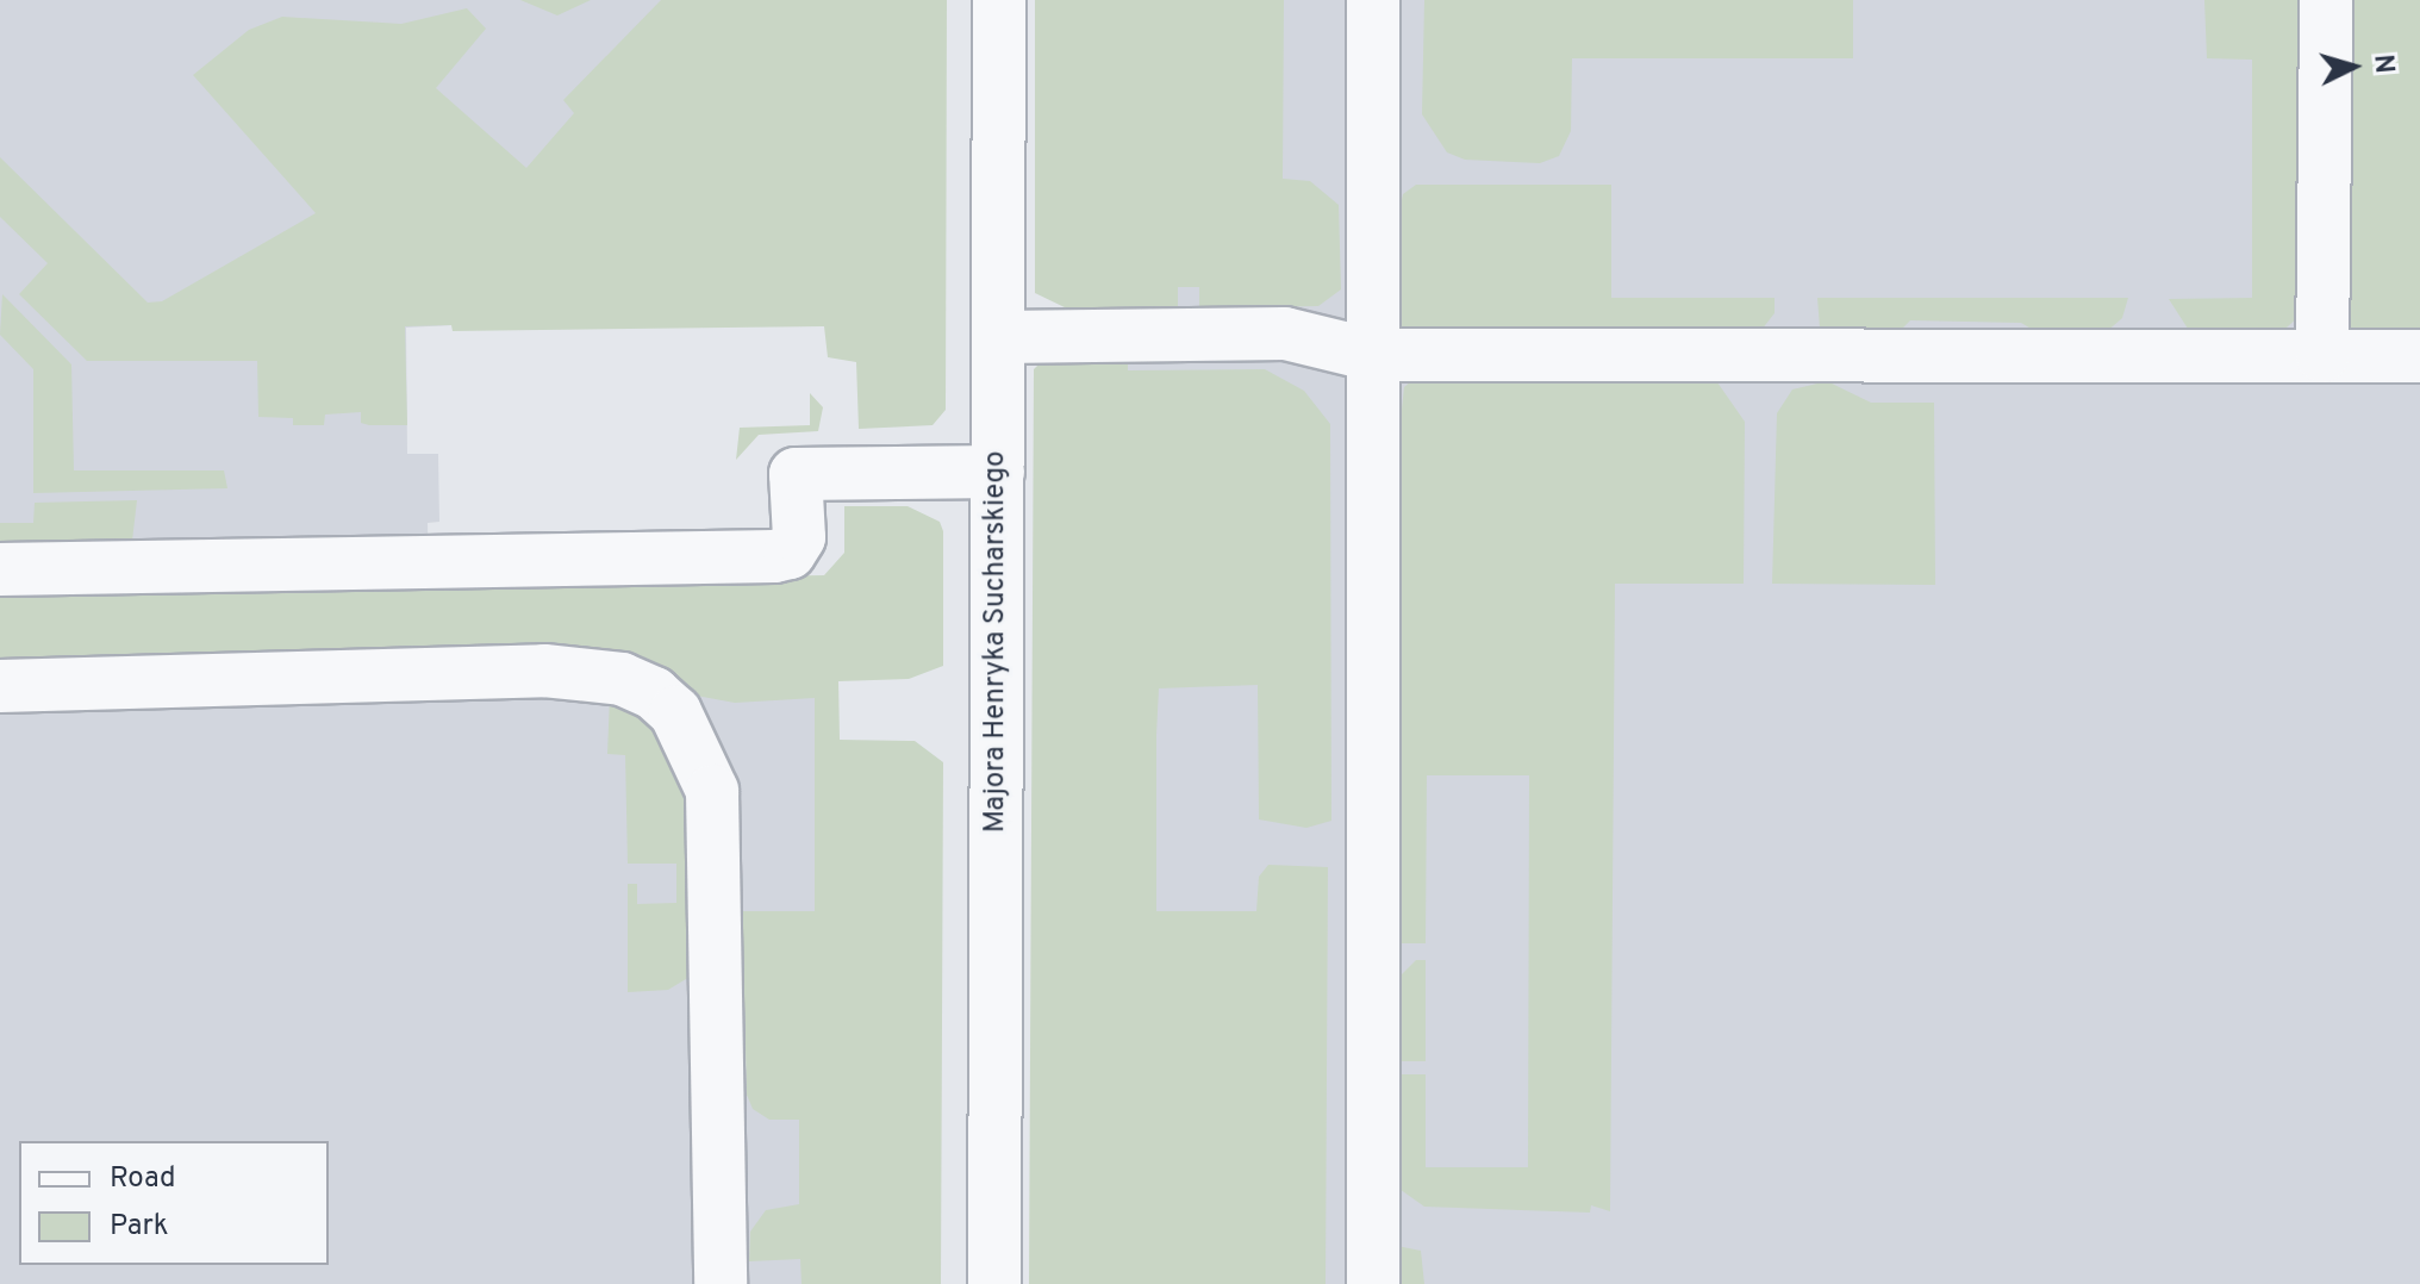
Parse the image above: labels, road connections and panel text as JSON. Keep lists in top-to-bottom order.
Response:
{
  "streets": {
    "street": ["Majora Henryka Sucharskiego"]
  },
  "legend": ["Road", "Park"],
  "north": "right"
}
